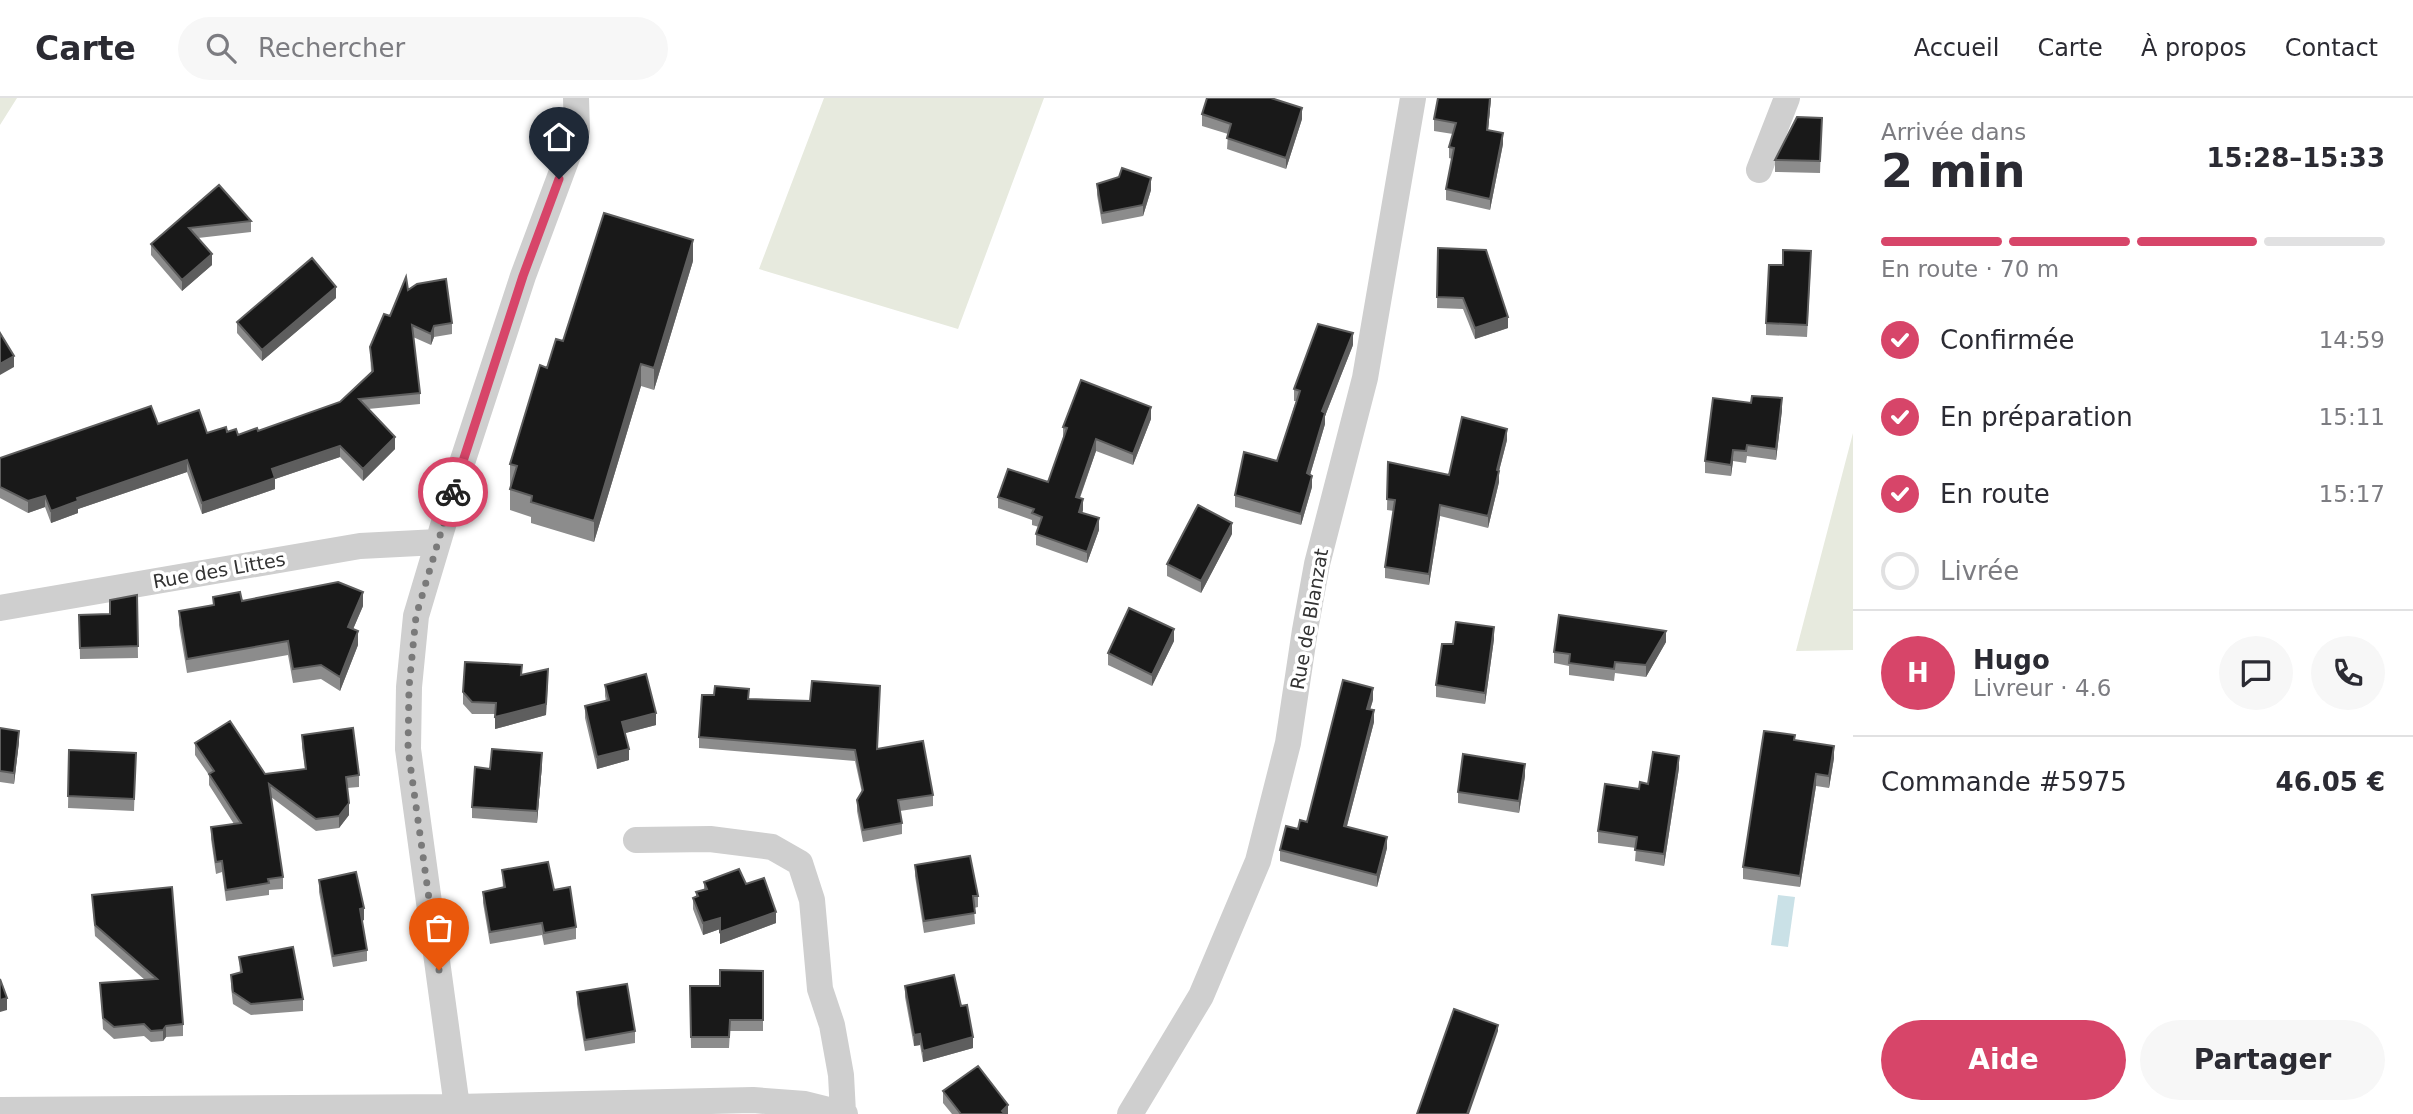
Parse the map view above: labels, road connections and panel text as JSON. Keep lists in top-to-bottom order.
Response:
{
  "streets": {
    "street": ["Rue des Littes", "Rue de Blanzat"]
  },
  "page": {
    "header": "Carte",
    "search": "Rechercher",
    "nav": [
      "Accueil",
      "Carte",
      "À propos",
      "Contact"
    ],
    "heading": ["2 min", "Arrivée dans", "15:28–15:33"],
    "panel": [
      "Hugo",
      "Livreur · 4.6",
      "Commande #5975",
      "46.05 €"
    ],
    "bar": "En route · 70 m",
    "list": [
      ["Confirmée", "14:59"],
      ["En préparation", "15:11"],
      ["En route", "15:17"],
      "Livrée"
    ],
    "round": "H",
    "buttons": ["Aide", "Partager"]
  }
}
